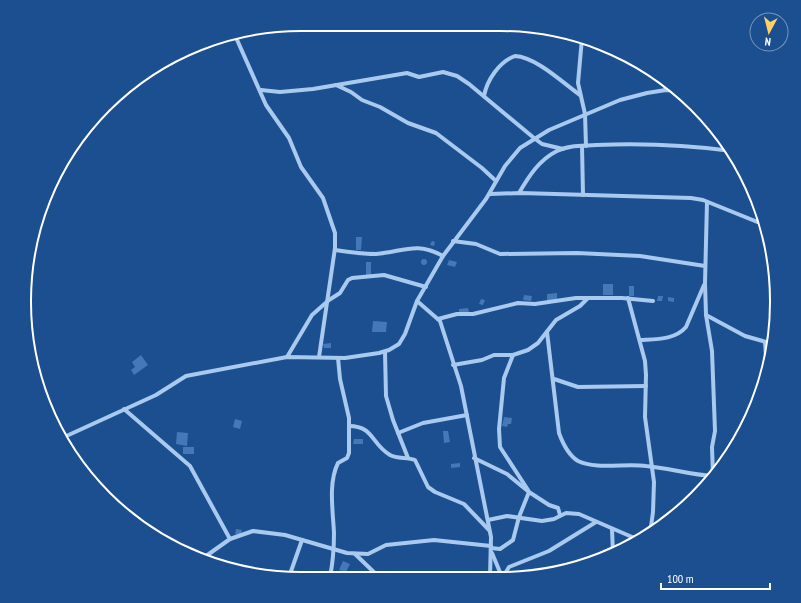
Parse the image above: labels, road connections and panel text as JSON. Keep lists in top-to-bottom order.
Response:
{
  "scale_bar": "100 m",
  "north": "bottom"
}
